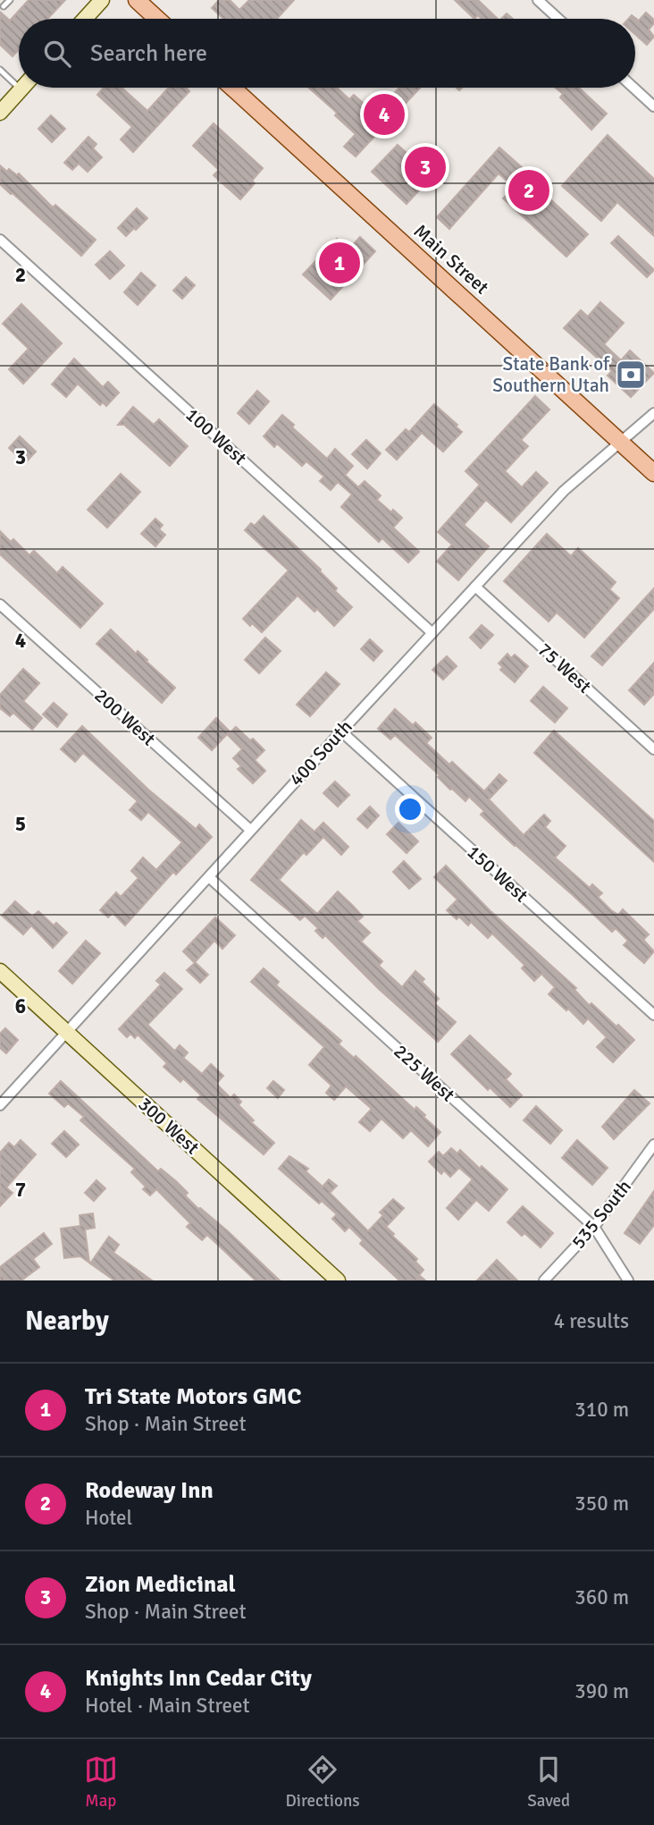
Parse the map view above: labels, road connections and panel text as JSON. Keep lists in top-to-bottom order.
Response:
{
  "streets": {
    "main road": ["Main Street"],
    "street": [
      "100 West",
      "75 West",
      "200 West",
      "400 South",
      "150 West",
      "225 West",
      "300 West",
      "535 South"
    ]
  },
  "crossings": [
    ["Main Street", "400 South"],
    ["100 West", "400 South"],
    ["75 West", "400 South"],
    ["200 West", "400 South"],
    ["400 South", "150 West"],
    ["400 South", "225 West"],
    ["400 South", "300 West"],
    ["225 West", "535 South"]
  ],
  "places": {
    "bank": ["State Bank of Southern Utah"]
  },
  "page": {
    "search": "Search here",
    "pins": [
      "4",
      "3",
      "2",
      "1"
    ],
    "heading": ["Nearby", "4 results"],
    "list": [
      {
        "mark": "1",
        "name": "Tri State Motors GMC",
        "note": "Shop · Main Street",
        "value": "310 m"
      },
      {
        "mark": "2",
        "name": "Rodeway Inn",
        "note": "Hotel",
        "value": "350 m"
      },
      {
        "mark": "3",
        "name": "Zion Medicinal",
        "note": "Shop · Main Street",
        "value": "360 m"
      },
      {
        "mark": "4",
        "name": "Knights Inn Cedar City",
        "note": "Hotel · Main Street",
        "value": "390 m"
      }
    ],
    "nav": ["Map", "Directions", "Saved"]
  },
  "grid": {
    "rows": [
      "2",
      "3",
      "4",
      "5",
      "6",
      "7"
    ]
  }
}
